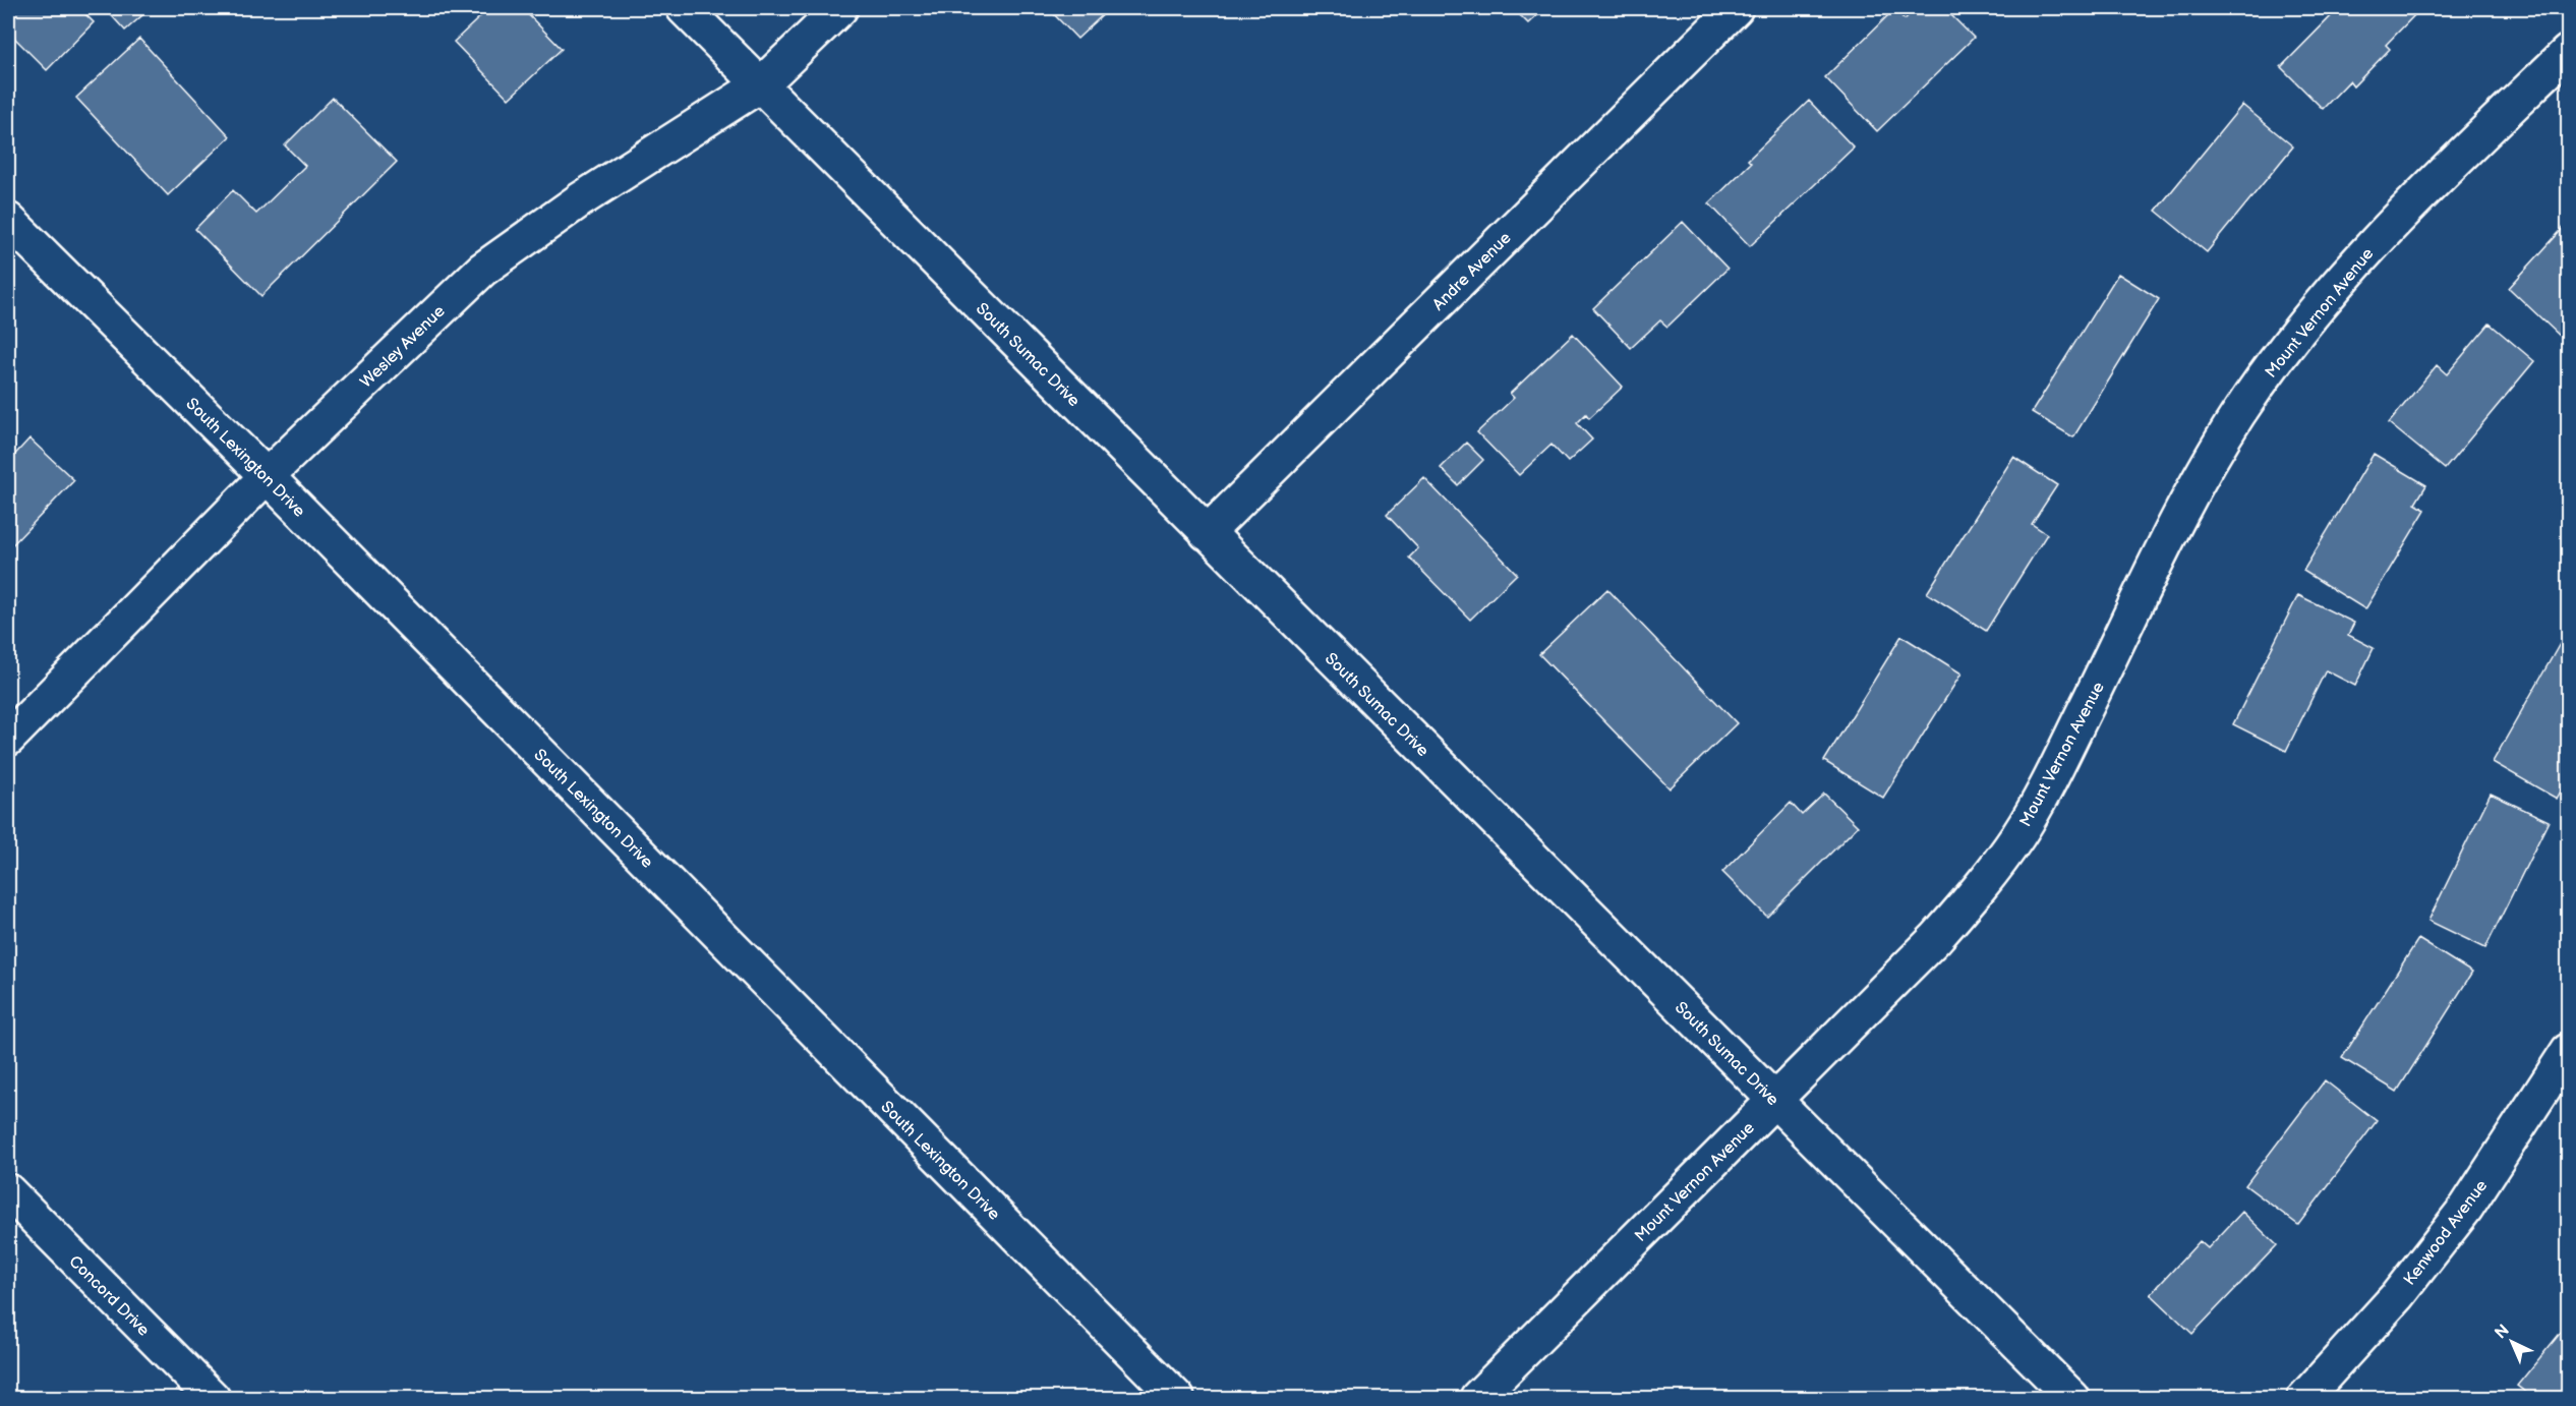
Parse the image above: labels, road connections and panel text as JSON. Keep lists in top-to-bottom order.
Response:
{
  "streets": {
    "street": [
      "Andre Avenue",
      "Mount Vernon Avenue",
      "Wesley Avenue",
      "South Sumac Drive",
      "South Lexington Drive",
      "Kenwood Avenue",
      "Concord Drive"
    ]
  },
  "crossings": [
    ["Andre Avenue", "South Sumac Drive"],
    ["Mount Vernon Avenue", "South Sumac Drive"],
    ["Wesley Avenue", "South Sumac Drive"],
    ["Wesley Avenue", "South Lexington Drive"]
  ],
  "north": "top left"
}
